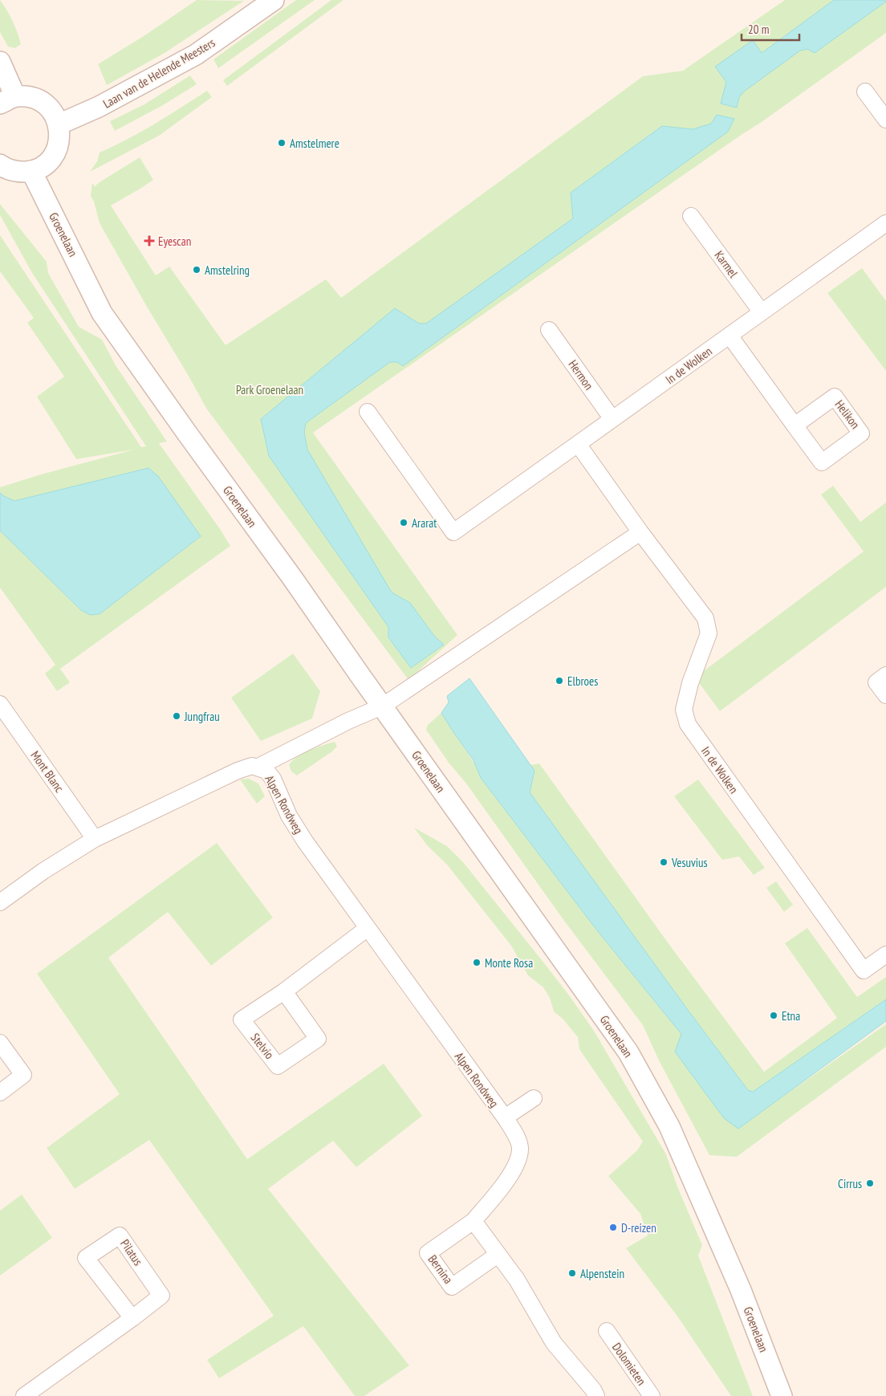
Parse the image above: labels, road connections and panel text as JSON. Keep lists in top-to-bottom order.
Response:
{
  "streets": {
    "street": [
      "Laan van de Helende Meesters",
      "Groenelaan",
      "Karmel",
      "In de Wolken",
      "Hermon",
      "Mont Blanc",
      "Alpen Rondweg",
      "Stelvio",
      "Pilatus",
      "Bernina",
      "Dolomieten"
    ]
  },
  "crossings": [
    ["Groenelaan", "Alpen Rondweg"],
    ["Karmel", "In de Wolken"],
    ["In de Wolken", "Hermon"],
    ["Mont Blanc", "Alpen Rondweg"],
    ["Alpen Rondweg", "Stelvio"],
    ["Alpen Rondweg", "Bernina"]
  ],
  "parks": ["Park Groenelaan"],
  "places": {
    "other": [
      "Amstelmere",
      "Amstelring",
      "Ararat",
      "Elbroes",
      "Jungfrau",
      "Vesuvius",
      "Monte Rosa",
      "Etna",
      "Cirrus",
      "D-reizen",
      "Alpenstein"
    ],
    "health": ["Eyescan"]
  },
  "scale_bar": "20 m"
}
